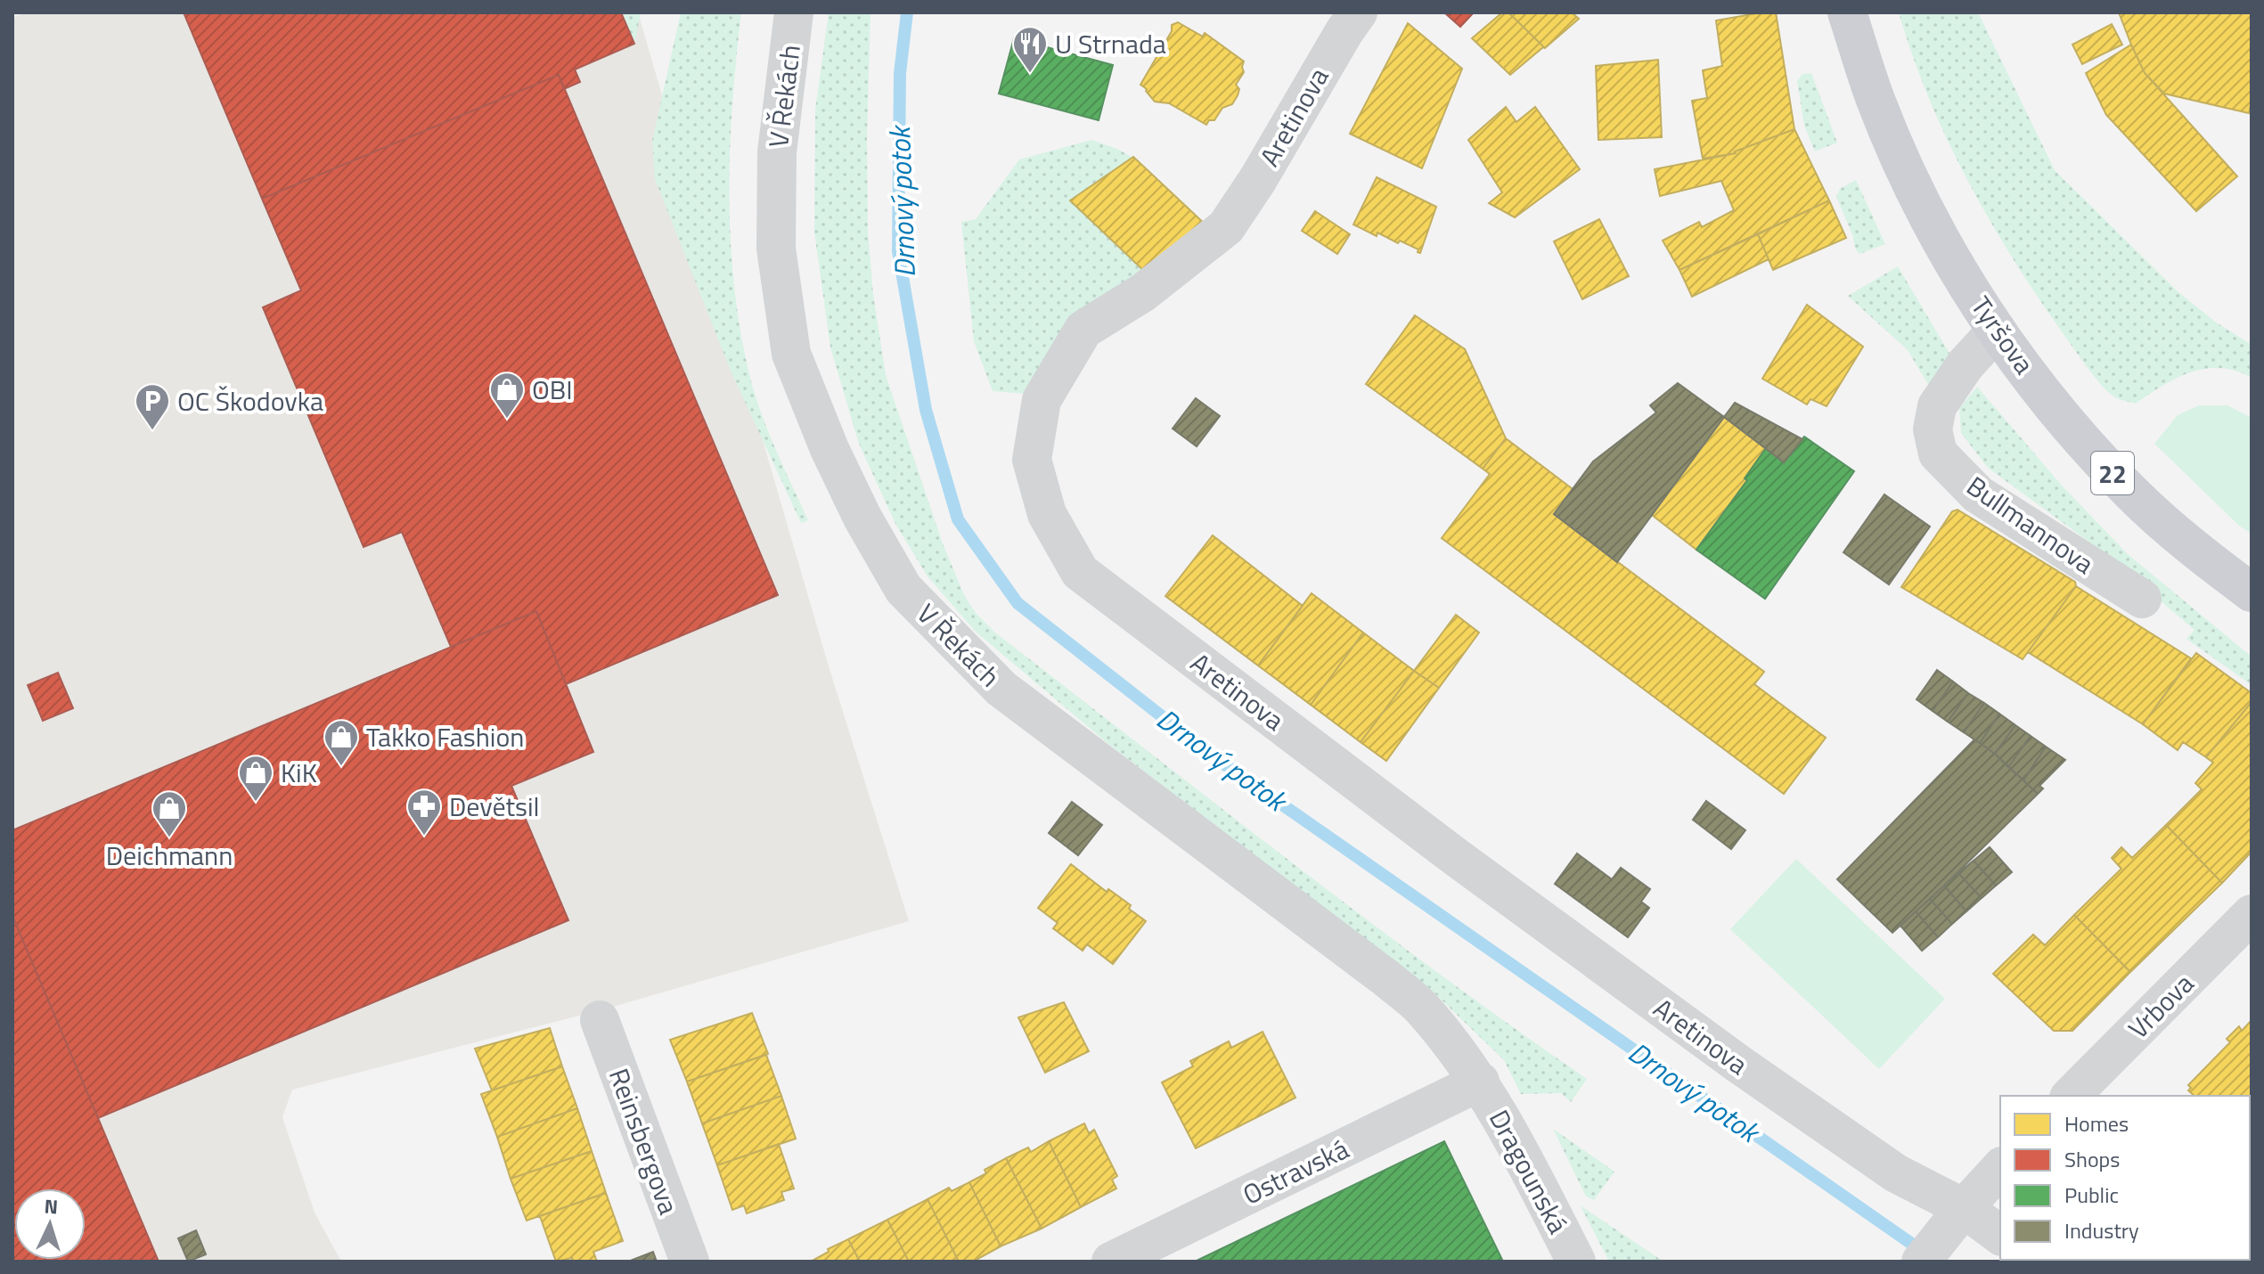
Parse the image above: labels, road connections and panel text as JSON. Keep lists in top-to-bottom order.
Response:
{
  "streets": {
    "main road": ["Tyršova", "22"],
    "street": [
      "V Řekách",
      "Aretinova",
      "Bullmannova",
      "Vrbova",
      "Reinsbergova",
      "Ostravská",
      "Dragounská"
    ]
  },
  "crossings": [
    ["V Řekách", "Ostravská"],
    ["V Řekách", "Dragounská"],
    ["Tyršova", "Bullmannova"],
    ["Ostravská", "Dragounská"]
  ],
  "water": ["Drnový potok"],
  "places": {
    "restaurant": ["U Strnada"],
    "shop": [
      "OBI",
      "Takko Fashion",
      "KiK",
      "Deichmann"
    ],
    "parking": ["OC Škodovka"],
    "pharmacy": ["Devětsil"]
  },
  "legend": [
    "Homes",
    "Shops",
    "Public",
    "Industry"
  ],
  "north": "top"
}
